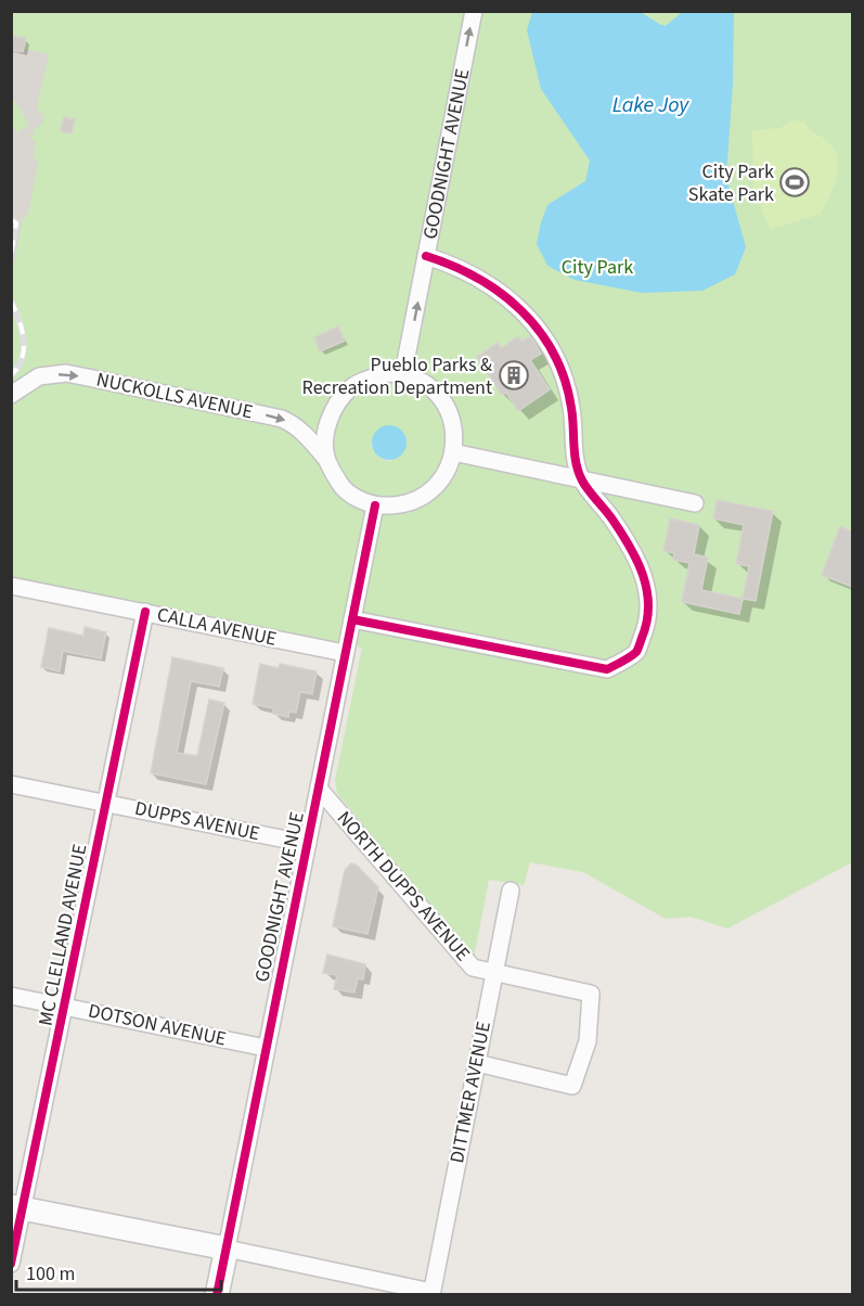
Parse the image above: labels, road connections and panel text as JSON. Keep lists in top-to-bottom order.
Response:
{
  "streets": {
    "street": [
      "GOODNIGHT AVENUE",
      "NUCKOLLS AVENUE",
      "CALLA AVENUE",
      "DUPPS AVENUE",
      "NORTH DUPPS AVENUE",
      "MC CLELLAND AVENUE",
      "DOTSON AVENUE",
      "DITTMER AVENUE"
    ]
  },
  "crossings": [
    ["GOODNIGHT AVENUE", "NUCKOLLS AVENUE"],
    ["GOODNIGHT AVENUE", "CALLA AVENUE"],
    ["GOODNIGHT AVENUE", "DUPPS AVENUE"],
    ["GOODNIGHT AVENUE", "NORTH DUPPS AVENUE"],
    ["GOODNIGHT AVENUE", "DOTSON AVENUE"],
    ["CALLA AVENUE", "MC CLELLAND AVENUE"],
    ["DUPPS AVENUE", "MC CLELLAND AVENUE"],
    ["NORTH DUPPS AVENUE", "DITTMER AVENUE"],
    ["MC CLELLAND AVENUE", "DOTSON AVENUE"]
  ],
  "one_way": ["NUCKOLLS AVENUE"],
  "water": ["Lake Joy"],
  "parks": ["City Park"],
  "places": {
    "sports": ["City Park Skate Park"],
    "building": ["Pueblo Parks & Recreation Department"]
  },
  "scale_bar": "100 m"
}
